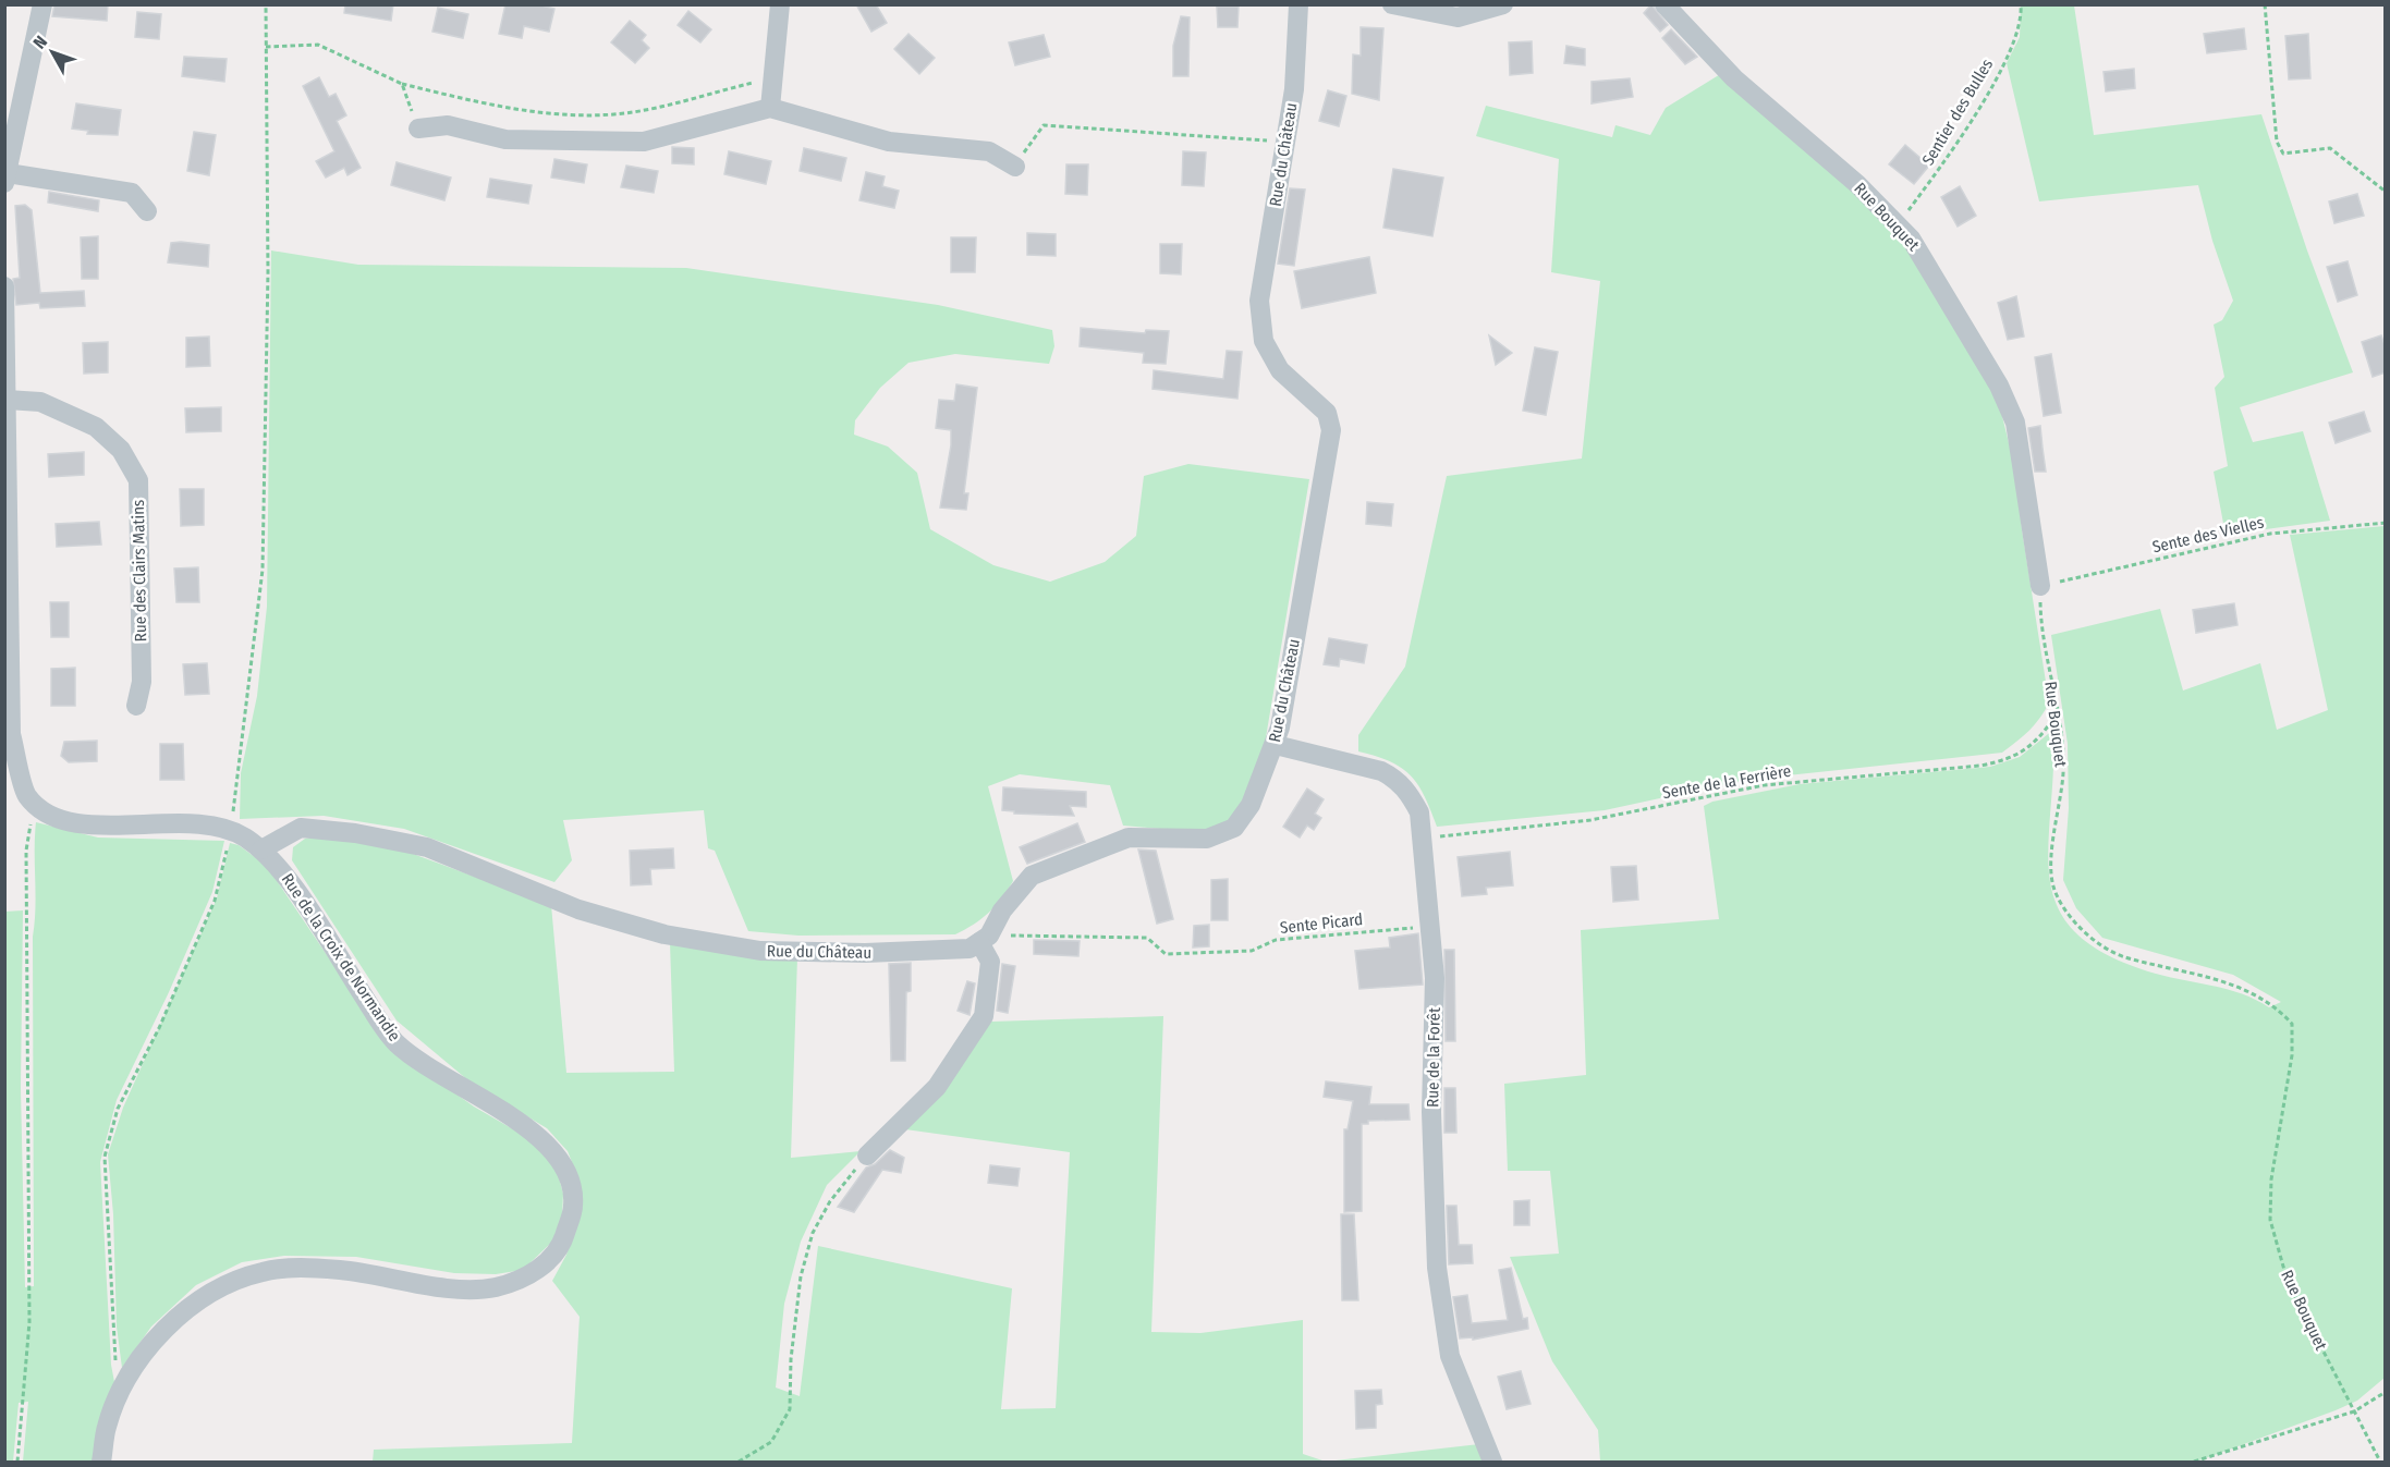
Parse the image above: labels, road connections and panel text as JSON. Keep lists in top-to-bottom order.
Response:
{
  "streets": {
    "street": [
      "Rue du Château",
      "Rue Bouquet",
      "Rue des Clairs Matins",
      "Rue de la Croix de Normandie",
      "Rue de la Forêt"
    ],
    "path": [
      "Sentier des Bulles",
      "Sente des Vielles",
      "Sente de la Ferrière",
      "Sente Picard"
    ]
  },
  "crossings": [
    ["Sentier des Bulles", "Rue Bouquet"],
    ["Rue du Château", "Sente Picard"],
    ["Rue du Château", "Rue de la Croix de Normandie"],
    ["Rue du Château", "Rue de la Forêt"],
    ["Rue Bouquet", "Sente des Vielles"],
    ["Rue Bouquet", "Sente de la Ferrière"],
    ["Sente de la Ferrière", "Rue de la Forêt"],
    ["Sente Picard", "Rue de la Forêt"]
  ],
  "north": "top left"
}
